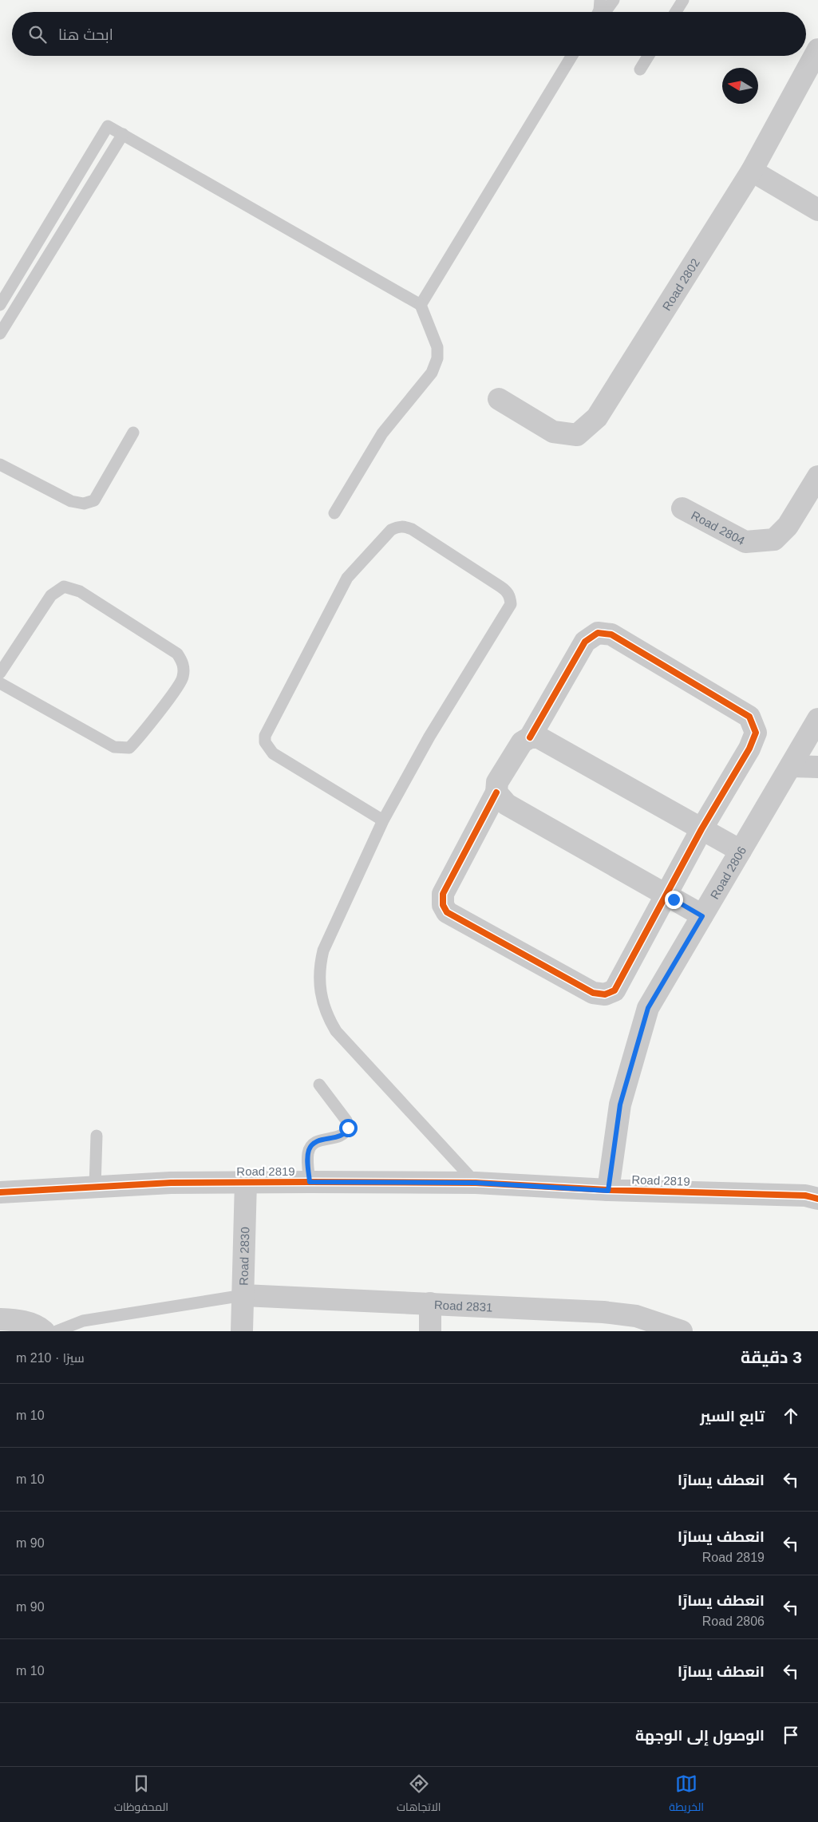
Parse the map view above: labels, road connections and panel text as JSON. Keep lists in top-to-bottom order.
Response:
{
  "streets": {
    "street": [
      "Road 2802",
      "Road 2804",
      "Road 2806",
      "Road 2819",
      "Road 2830",
      "Road 2831"
    ]
  },
  "crossings": [
    ["Road 2806", "Road 2819"],
    ["Road 2819", "Road 2830"],
    ["Road 2830", "Road 2831"]
  ],
  "north": "left",
  "page": {
    "search": "ابحث هنا",
    "heading": ["3 دقيقة", "سيرًا · 210 m"],
    "list": [
      ["تابع السير", "10 m"],
      ["انعطف يسارًا", "10 m"],
      ["انعطف يسارًا", "Road 2819", "90 m"],
      ["انعطف يسارًا", "Road 2806", "90 m"],
      ["انعطف يسارًا", "10 m"],
      "الوصول إلى الوجهة"
    ],
    "nav": ["الخريطة", "الاتجاهات", "المحفوظات"]
  }
}
